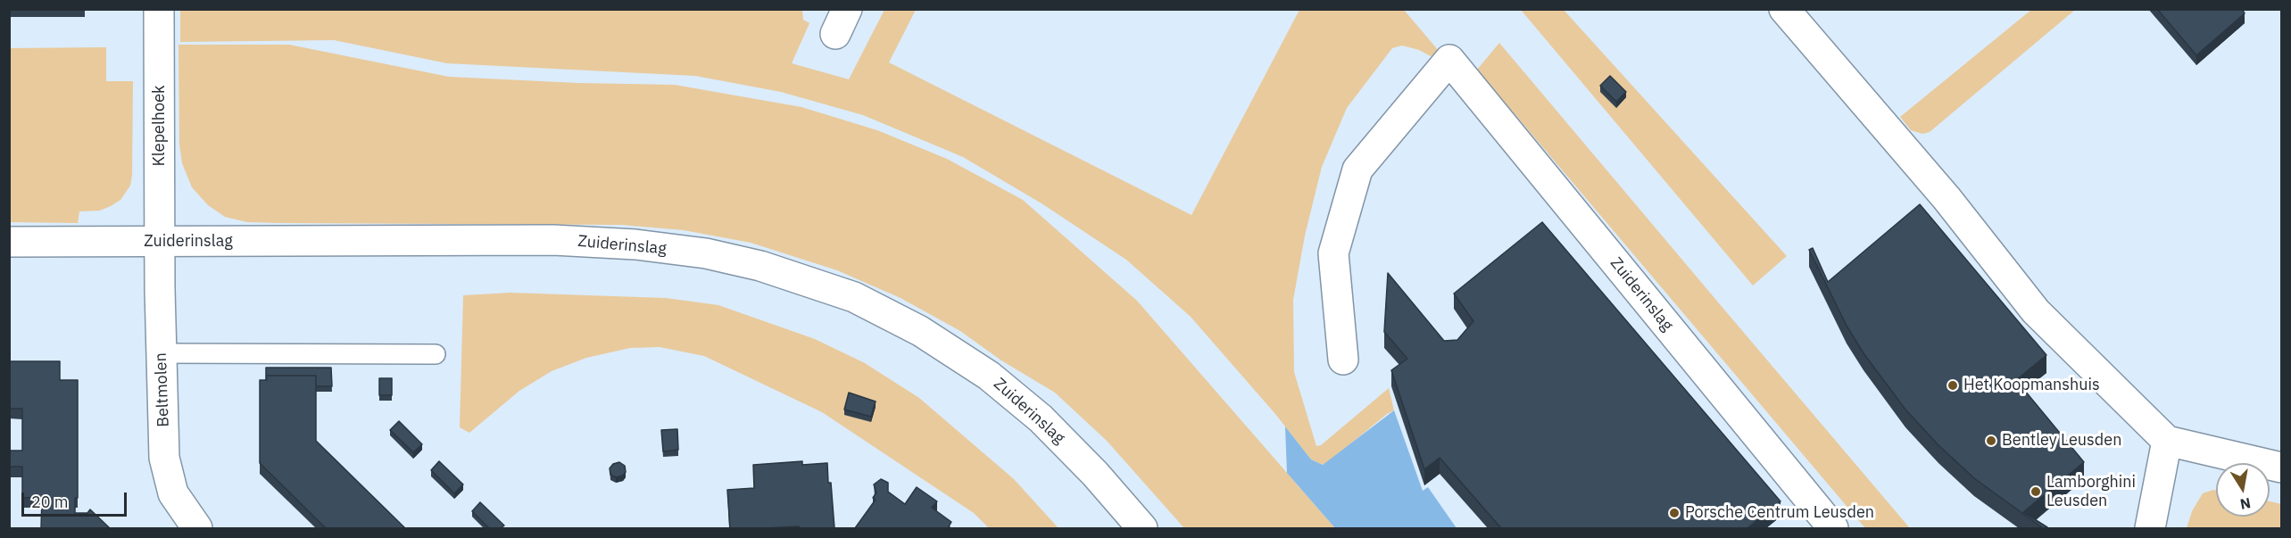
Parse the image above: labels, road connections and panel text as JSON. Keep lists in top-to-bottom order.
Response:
{
  "streets": {
    "street": ["Klepelhoek", "Zuiderinslag", "Beltmolen"]
  },
  "crossings": [
    ["Klepelhoek", "Zuiderinslag"],
    ["Klepelhoek", "Beltmolen"],
    ["Zuiderinslag", "Beltmolen"]
  ],
  "places": [
    "Het Koopmanshuis",
    "Bentley Leusden",
    "Lamborghini Leusden",
    "Porsche Centrum Leusden"
  ],
  "scale_bar": "20 m",
  "north": "bottom"
}
